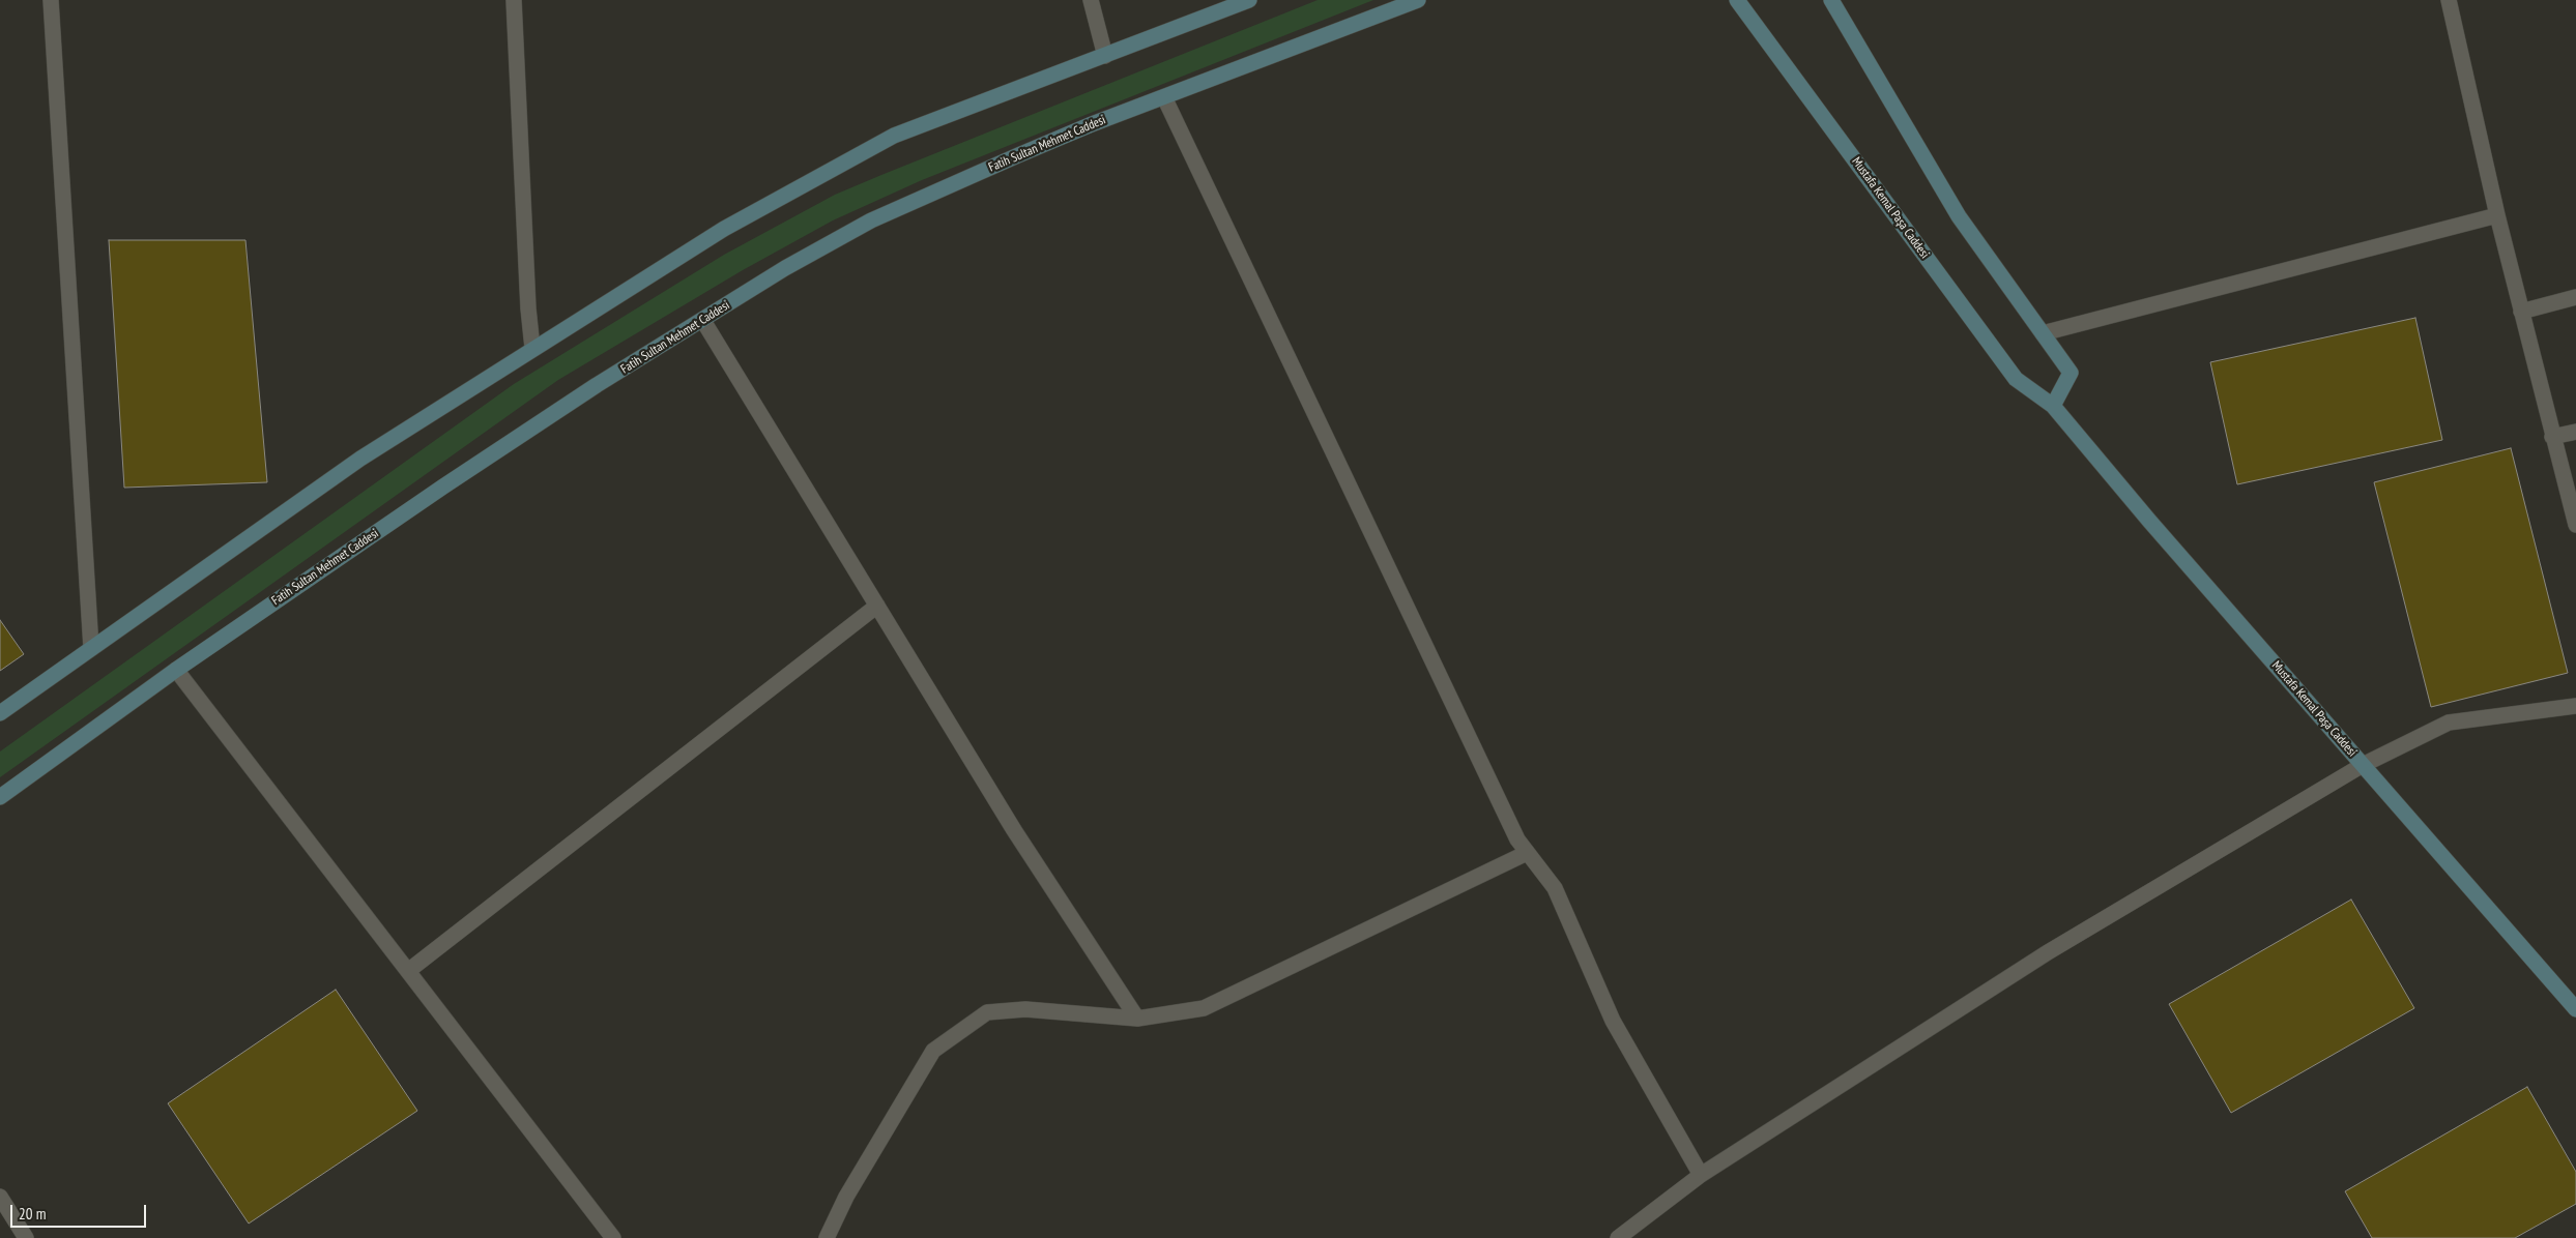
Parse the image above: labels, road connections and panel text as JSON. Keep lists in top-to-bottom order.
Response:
{
  "streets": {
    "main road": ["Fatih Sultan Mehmet Caddesi", "Mustafa Kemal Paşa Caddesi"]
  },
  "scale_bar": "20 m"
}
